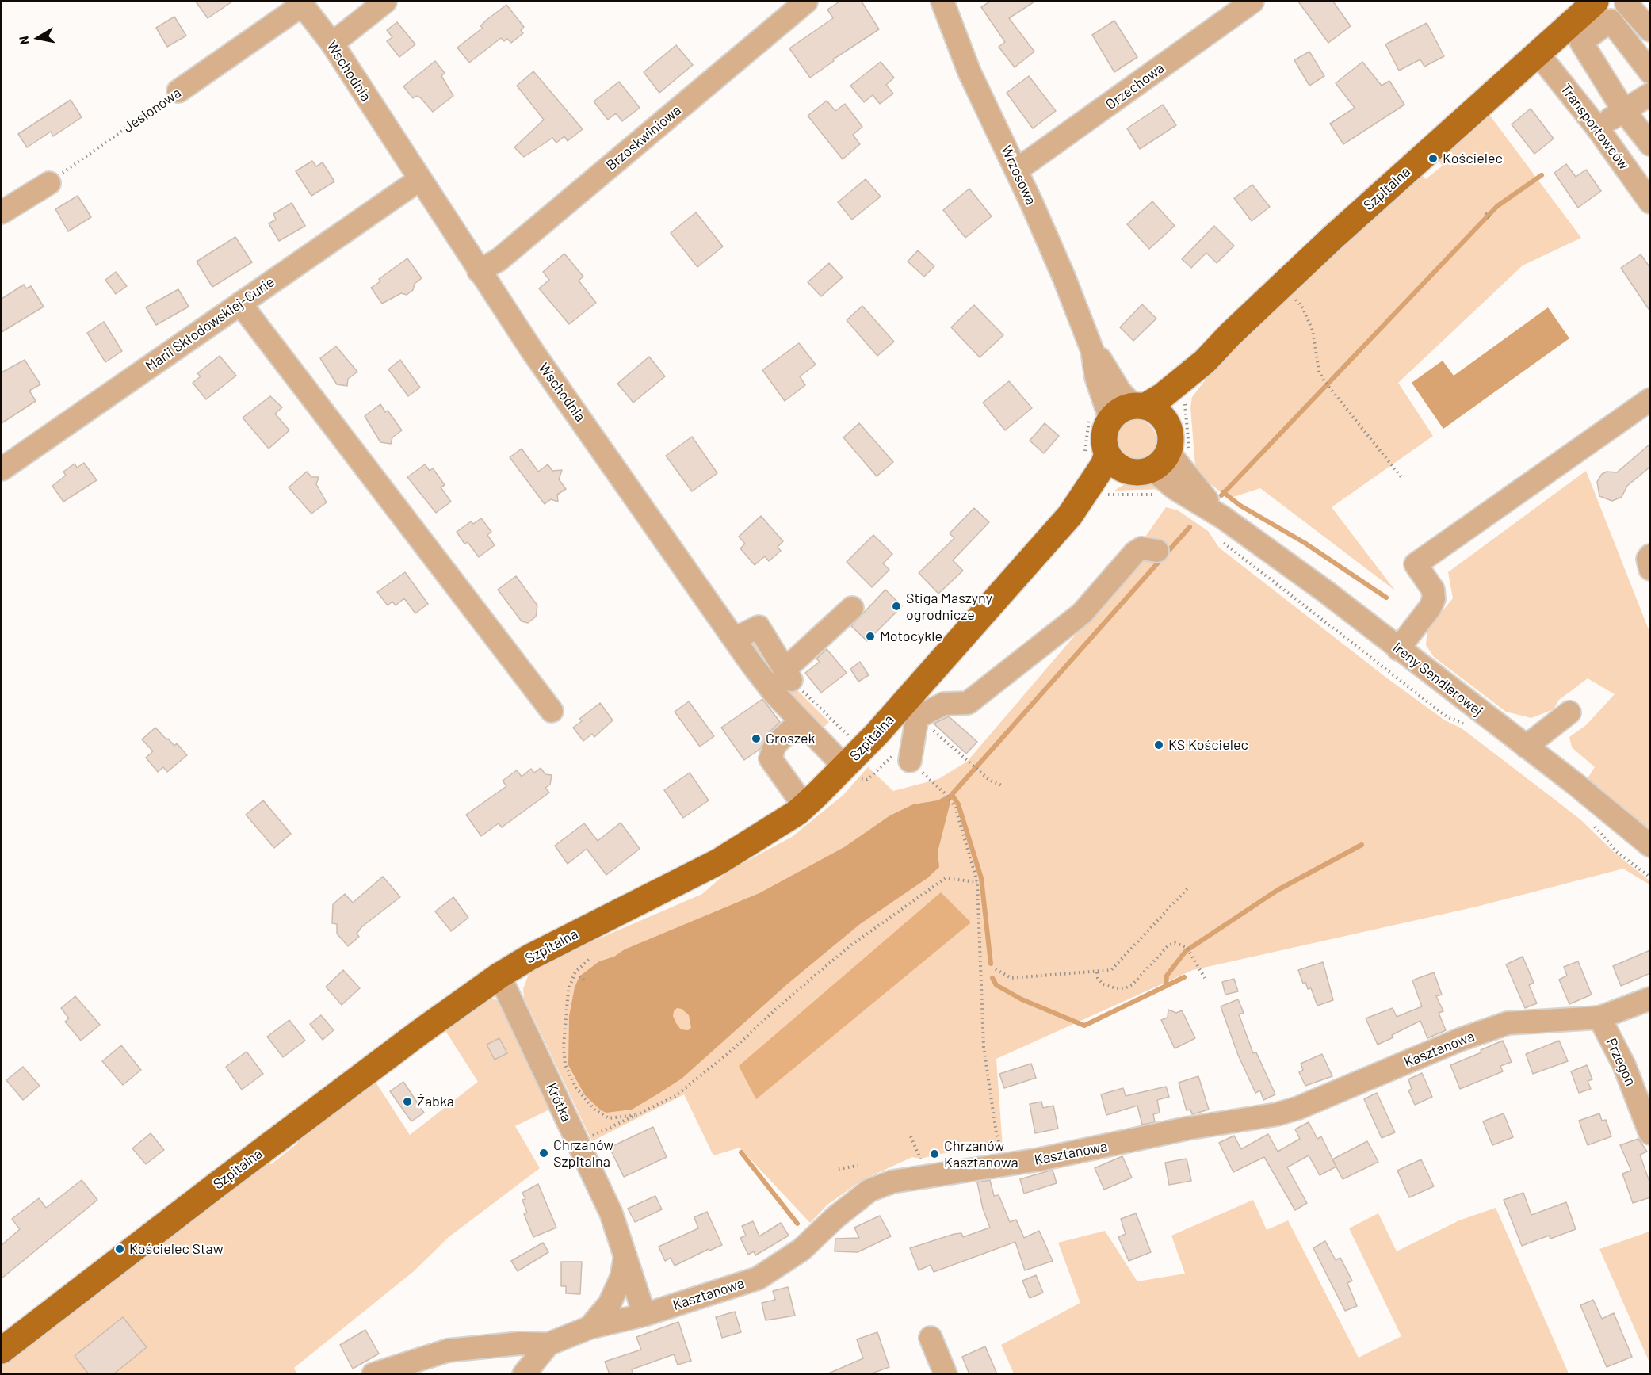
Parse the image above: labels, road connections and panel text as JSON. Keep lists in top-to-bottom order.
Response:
{
  "streets": {
    "main road": ["Szpitalna"],
    "street": [
      "Wschodnia",
      "Orzechowa",
      "Jesionowa",
      "Transportowców",
      "Brzoskwiniowa",
      "Wrzosowa",
      "Marii Skłodowskiej-Curie",
      "Ireny Sendlerowej",
      "Kasztanowa",
      "Przegon",
      "Krótka"
    ]
  },
  "crossings": [
    ["Wschodnia", "Jesionowa"],
    ["Wschodnia", "Brzoskwiniowa"],
    ["Wschodnia", "Szpitalna"],
    ["Wschodnia", "Marii Skłodowskiej-Curie"],
    ["Orzechowa", "Wrzosowa"],
    ["Transportowców", "Szpitalna"],
    ["Wrzosowa", "Szpitalna"],
    ["Szpitalna", "Ireny Sendlerowej"],
    ["Szpitalna", "Krótka"],
    ["Kasztanowa", "Przegon"],
    ["Kasztanowa", "Krótka"]
  ],
  "places": [
    "Kościelec",
    "Stiga Maszyny ogrodnicze",
    "Motocykle",
    "Groszek",
    "KS Kościelec",
    "Żabka",
    "Chrzanów Szpitalna",
    "Chrzanów Kasztanowa",
    "Kościelec Staw"
  ],
  "north": "left"
}
